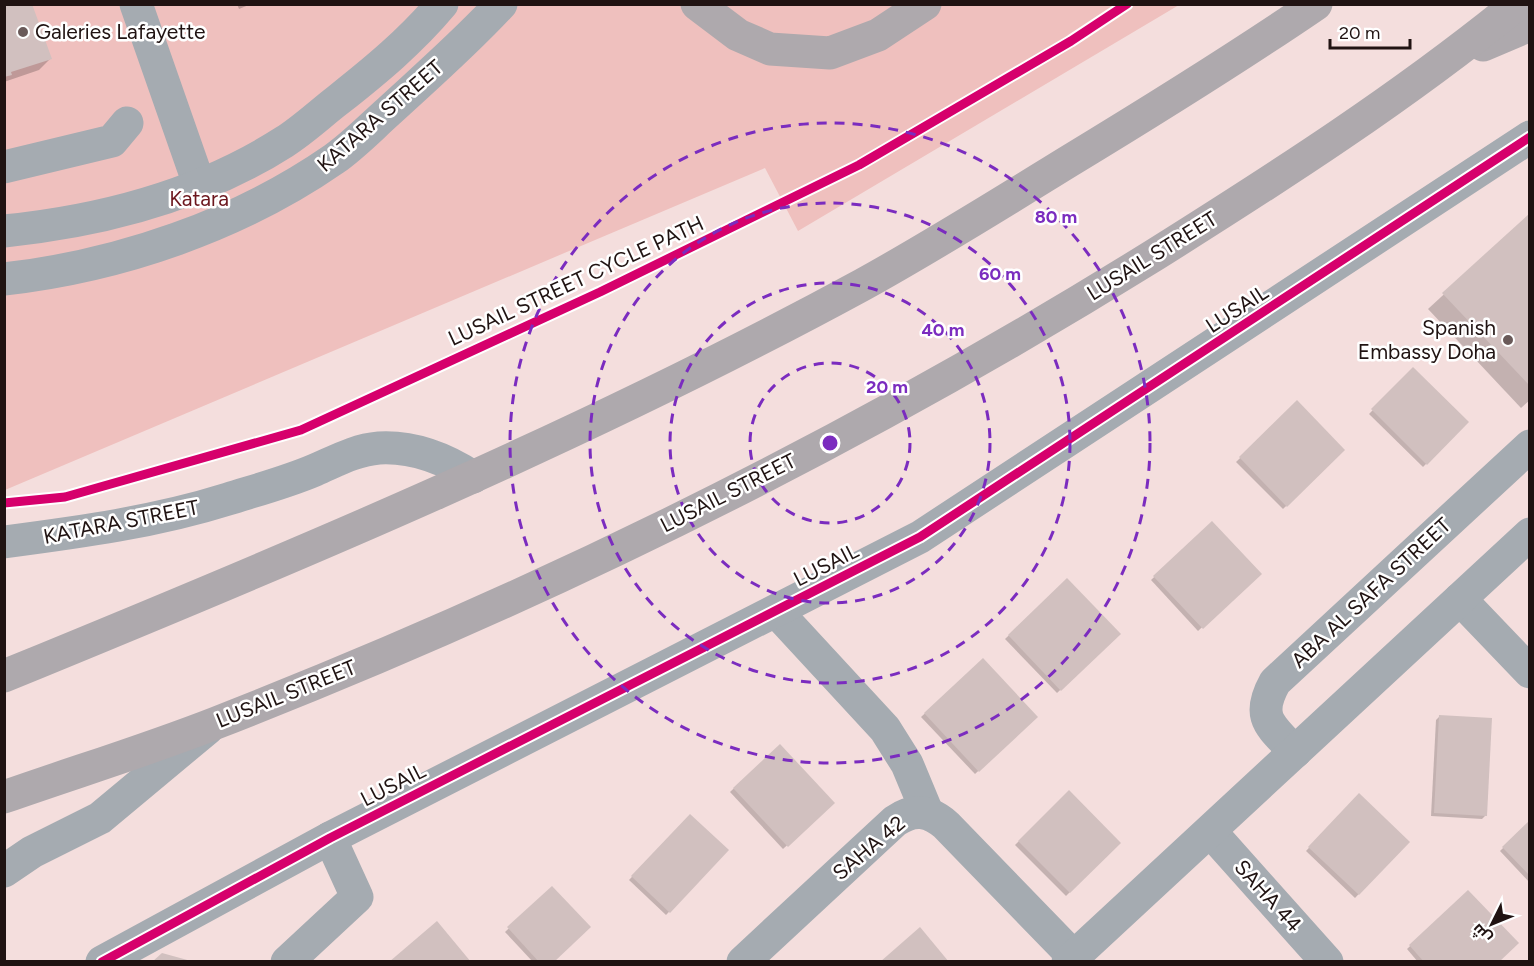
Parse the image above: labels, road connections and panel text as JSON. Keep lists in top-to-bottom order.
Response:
{
  "streets": {
    "highway": ["LUSAIL STREET"],
    "street": [
      "KATARA STREET",
      "LUSAIL",
      "ABA AL SAFA STREET",
      "SAHA 42",
      "SAHA 44"
    ],
    "cycle path": ["LUSAIL STREET CYCLE PATH"]
  },
  "parks": ["Katara"],
  "places": ["Galeries Lafayette", "Spanish Embassy Doha"],
  "scale_bar": "20 m",
  "north": "bottom left",
  "rings": [
    "80 m",
    "60 m",
    "40 m",
    "20 m"
  ]
}
